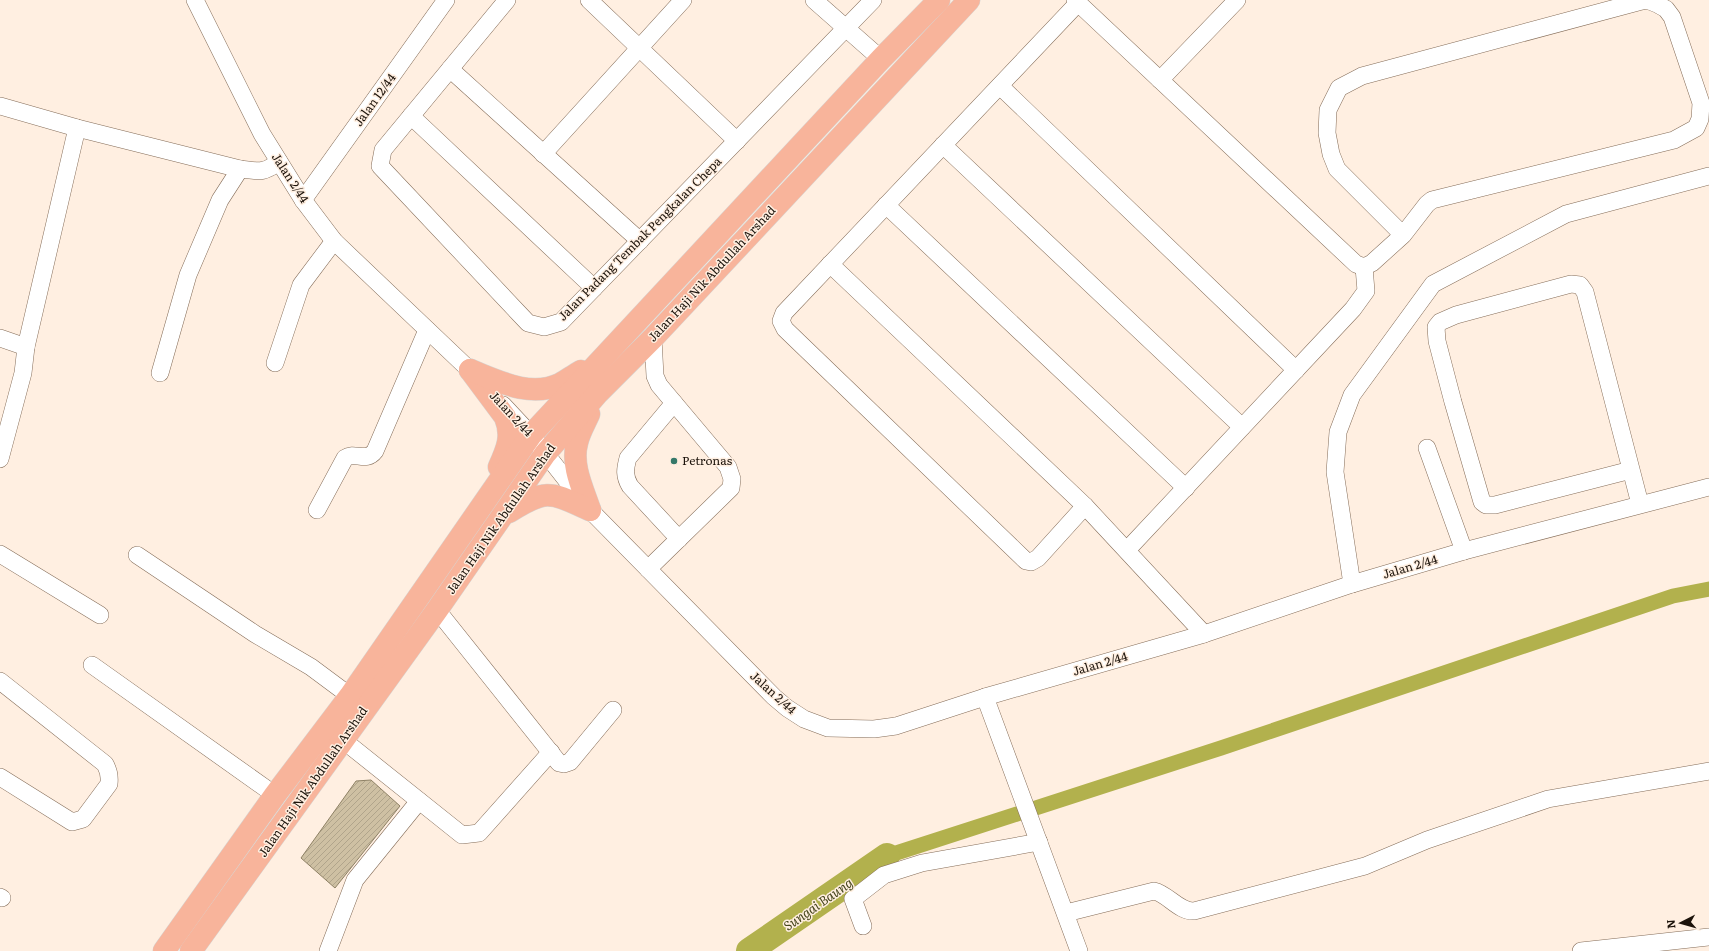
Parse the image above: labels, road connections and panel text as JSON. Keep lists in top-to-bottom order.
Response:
{
  "streets": {
    "main road": ["Jalan Haji Nik Abdullah Arshad"],
    "street": ["Jalan 12/44", "Jalan 2/44", "Jalan Padang Tembak Pengkalan Chepa"]
  },
  "crossings": [
    ["Jalan 12/44", "Jalan 2/44"],
    ["Jalan 2/44", "Jalan Haji Nik Abdullah Arshad"]
  ],
  "water": ["Sungai Baung"],
  "places": ["Petronas"],
  "north": "left"
}
